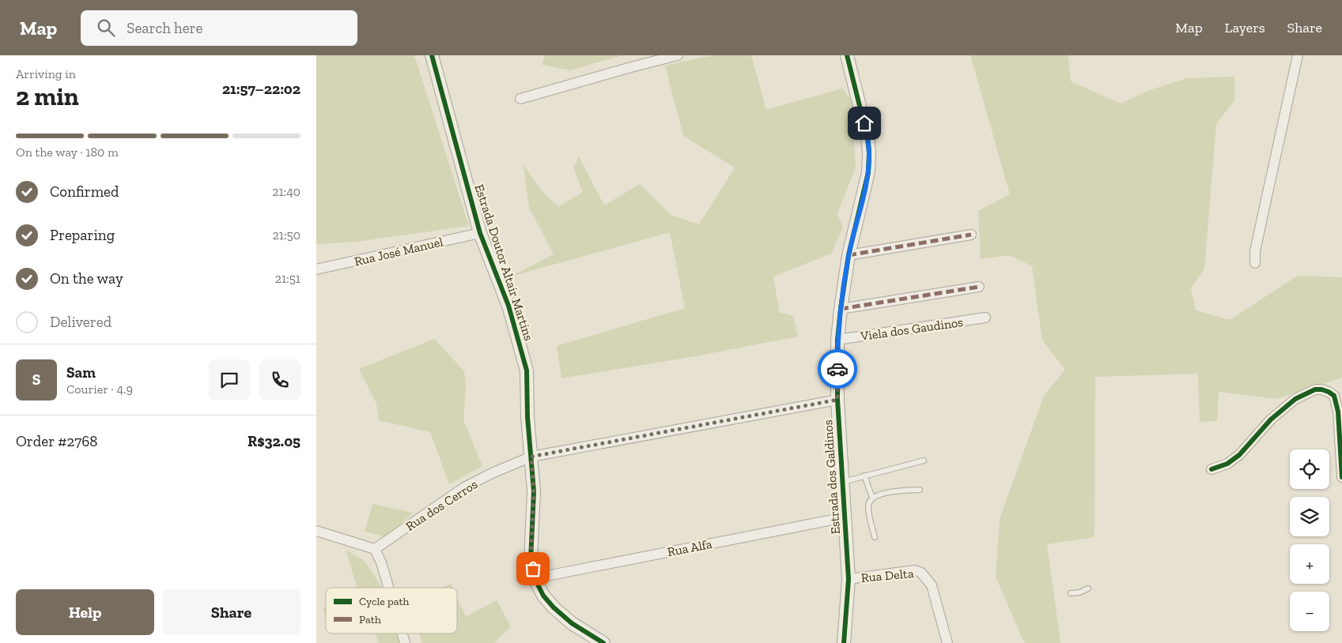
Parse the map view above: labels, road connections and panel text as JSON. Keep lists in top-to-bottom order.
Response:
{
  "streets": {
    "street": [
      "Rua José Manuel",
      "Estrada Doutor Altair Martins",
      "Viela dos Gaudinos",
      "Estrada dos Galdinos",
      "Rua dos Cerros",
      "Rua Alfa",
      "Rua Delta"
    ]
  },
  "crossings": [
    ["Rua José Manuel", "Estrada Doutor Altair Martins"],
    ["Estrada Doutor Altair Martins", "Rua dos Cerros"],
    ["Estrada Doutor Altair Martins", "Rua Alfa"],
    ["Viela dos Gaudinos", "Estrada dos Galdinos"],
    ["Estrada dos Galdinos", "Rua dos Cerros"],
    ["Estrada dos Galdinos", "Rua Alfa"],
    ["Estrada dos Galdinos", "Rua Delta"]
  ],
  "legend": ["Cycle path", "Path"],
  "page": {
    "header": "Map",
    "search": "Search here",
    "nav": ["Map", "Layers", "Share"],
    "heading": ["2 min", "Arriving in", "21:57–22:02"],
    "panel": [
      "Sam",
      "Courier · 4.9",
      "Order #2768",
      "R$32.05"
    ],
    "bar": "On the way · 180 m",
    "list": [
      ["Confirmed", "21:40"],
      ["Preparing", "21:50"],
      ["On the way", "21:51"],
      "Delivered"
    ],
    "round": "S",
    "map_buttons": ["+", "−"],
    "buttons": ["Help", "Share"]
  }
}
